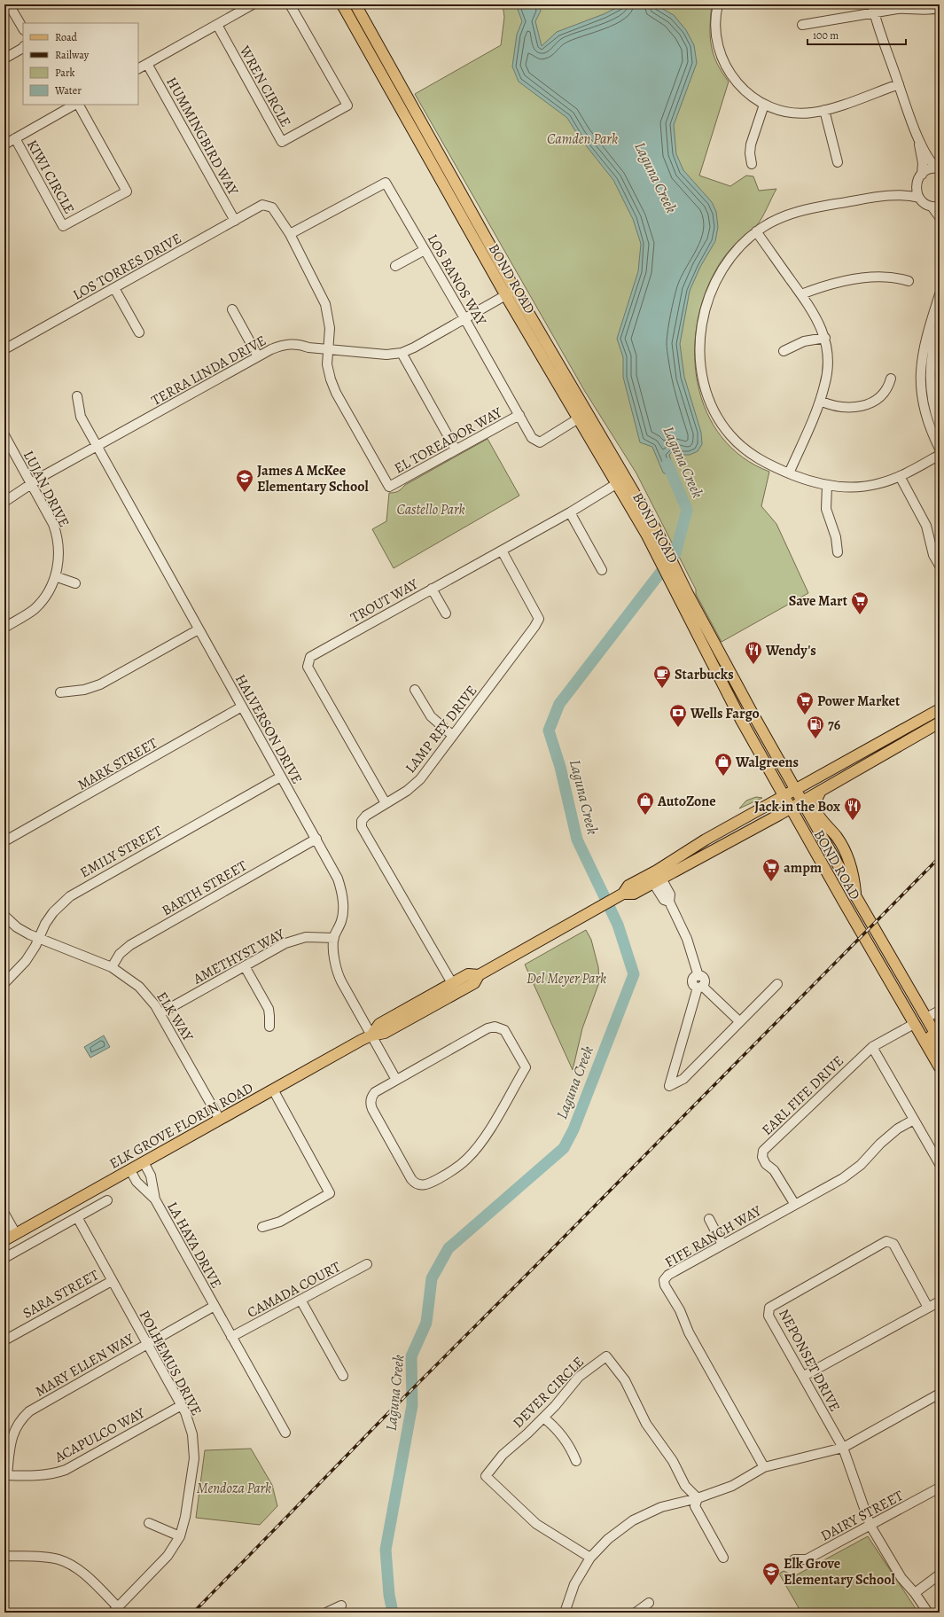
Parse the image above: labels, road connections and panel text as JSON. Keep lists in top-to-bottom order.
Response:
{
  "streets": {
    "main road": ["BOND ROAD", "ELK GROVE FLORIN ROAD"],
    "street": [
      "WREN CIRCLE",
      "HUMMINGBIRD WAY",
      "KIWI CIRCLE",
      "LOS TORRES DRIVE",
      "LOS BANOS WAY",
      "TERRA LINDA DRIVE",
      "EL TOREADOR WAY",
      "LUJAN DRIVE",
      "TROUT WAY",
      "HALVERSON DRIVE",
      "LAMP REY DRIVE",
      "MARK STREET",
      "EMILY STREET",
      "BARTH STREET",
      "AMETHYST WAY",
      "ELK WAY",
      "EARL FIFE DRIVE",
      "FIFE RANCH WAY",
      "LA HAYA DRIVE",
      "CAMADA COURT",
      "SARA STREET",
      "NEPONSET DRIVE",
      "POLHEMUS DRIVE",
      "MARY ELLEN WAY",
      "DEVER CIRCLE",
      "ACAPULCO WAY",
      "DAIRY STREET"
    ]
  },
  "crossings": [
    ["HUMMINGBIRD WAY", "LOS TORRES DRIVE"],
    ["LOS TORRES DRIVE", "EL TOREADOR WAY"],
    ["BOND ROAD", "LOS BANOS WAY"],
    ["BOND ROAD", "TERRA LINDA DRIVE"],
    ["BOND ROAD", "TROUT WAY"],
    ["BOND ROAD", "EARL FIFE DRIVE"],
    ["BOND ROAD", "ELK GROVE FLORIN ROAD"],
    ["LOS BANOS WAY", "TERRA LINDA DRIVE"],
    ["LOS BANOS WAY", "EL TOREADOR WAY"],
    ["TERRA LINDA DRIVE", "EL TOREADOR WAY"],
    ["TERRA LINDA DRIVE", "LUJAN DRIVE"],
    ["TERRA LINDA DRIVE", "HALVERSON DRIVE"],
    ["TROUT WAY", "LAMP REY DRIVE"],
    ["HALVERSON DRIVE", "MARK STREET"],
    ["HALVERSON DRIVE", "EMILY STREET"],
    ["HALVERSON DRIVE", "BARTH STREET"],
    ["HALVERSON DRIVE", "AMETHYST WAY"],
    ["HALVERSON DRIVE", "ELK GROVE FLORIN ROAD"],
    ["LAMP REY DRIVE", "ELK GROVE FLORIN ROAD"],
    ["EMILY STREET", "ELK WAY"],
    ["BARTH STREET", "ELK WAY"],
    ["AMETHYST WAY", "ELK WAY"],
    ["ELK WAY", "ELK GROVE FLORIN ROAD"],
    ["EARL FIFE DRIVE", "FIFE RANCH WAY"],
    ["ELK GROVE FLORIN ROAD", "LA HAYA DRIVE"],
    ["LA HAYA DRIVE", "CAMADA COURT"],
    ["LA HAYA DRIVE", "MARY ELLEN WAY"],
    ["SARA STREET", "POLHEMUS DRIVE"],
    ["NEPONSET DRIVE", "DAIRY STREET"],
    ["POLHEMUS DRIVE", "MARY ELLEN WAY"],
    ["POLHEMUS DRIVE", "ACAPULCO WAY"],
    ["MARY ELLEN WAY", "ACAPULCO WAY"]
  ],
  "water": ["Laguna Creek"],
  "parks": [
    "Camden Park",
    "Castello Park",
    "Del Meyer Park",
    "Mendoza Park"
  ],
  "places": {
    "school or university": ["James A McKee Elementary School", "Elk Grove Elementary School"],
    "supermarket": ["Save Mart", "Power Market", "ampm"],
    "restaurant": ["Wendy's", "Jack in the Box"],
    "cafe": ["Starbucks"],
    "bank": ["Wells Fargo"],
    "fuel station": ["76"],
    "shop": ["Walgreens", "AutoZone"]
  },
  "legend": [
    "Road",
    "Railway",
    "Park",
    "Water"
  ],
  "scale_bar": "100 m"
}
